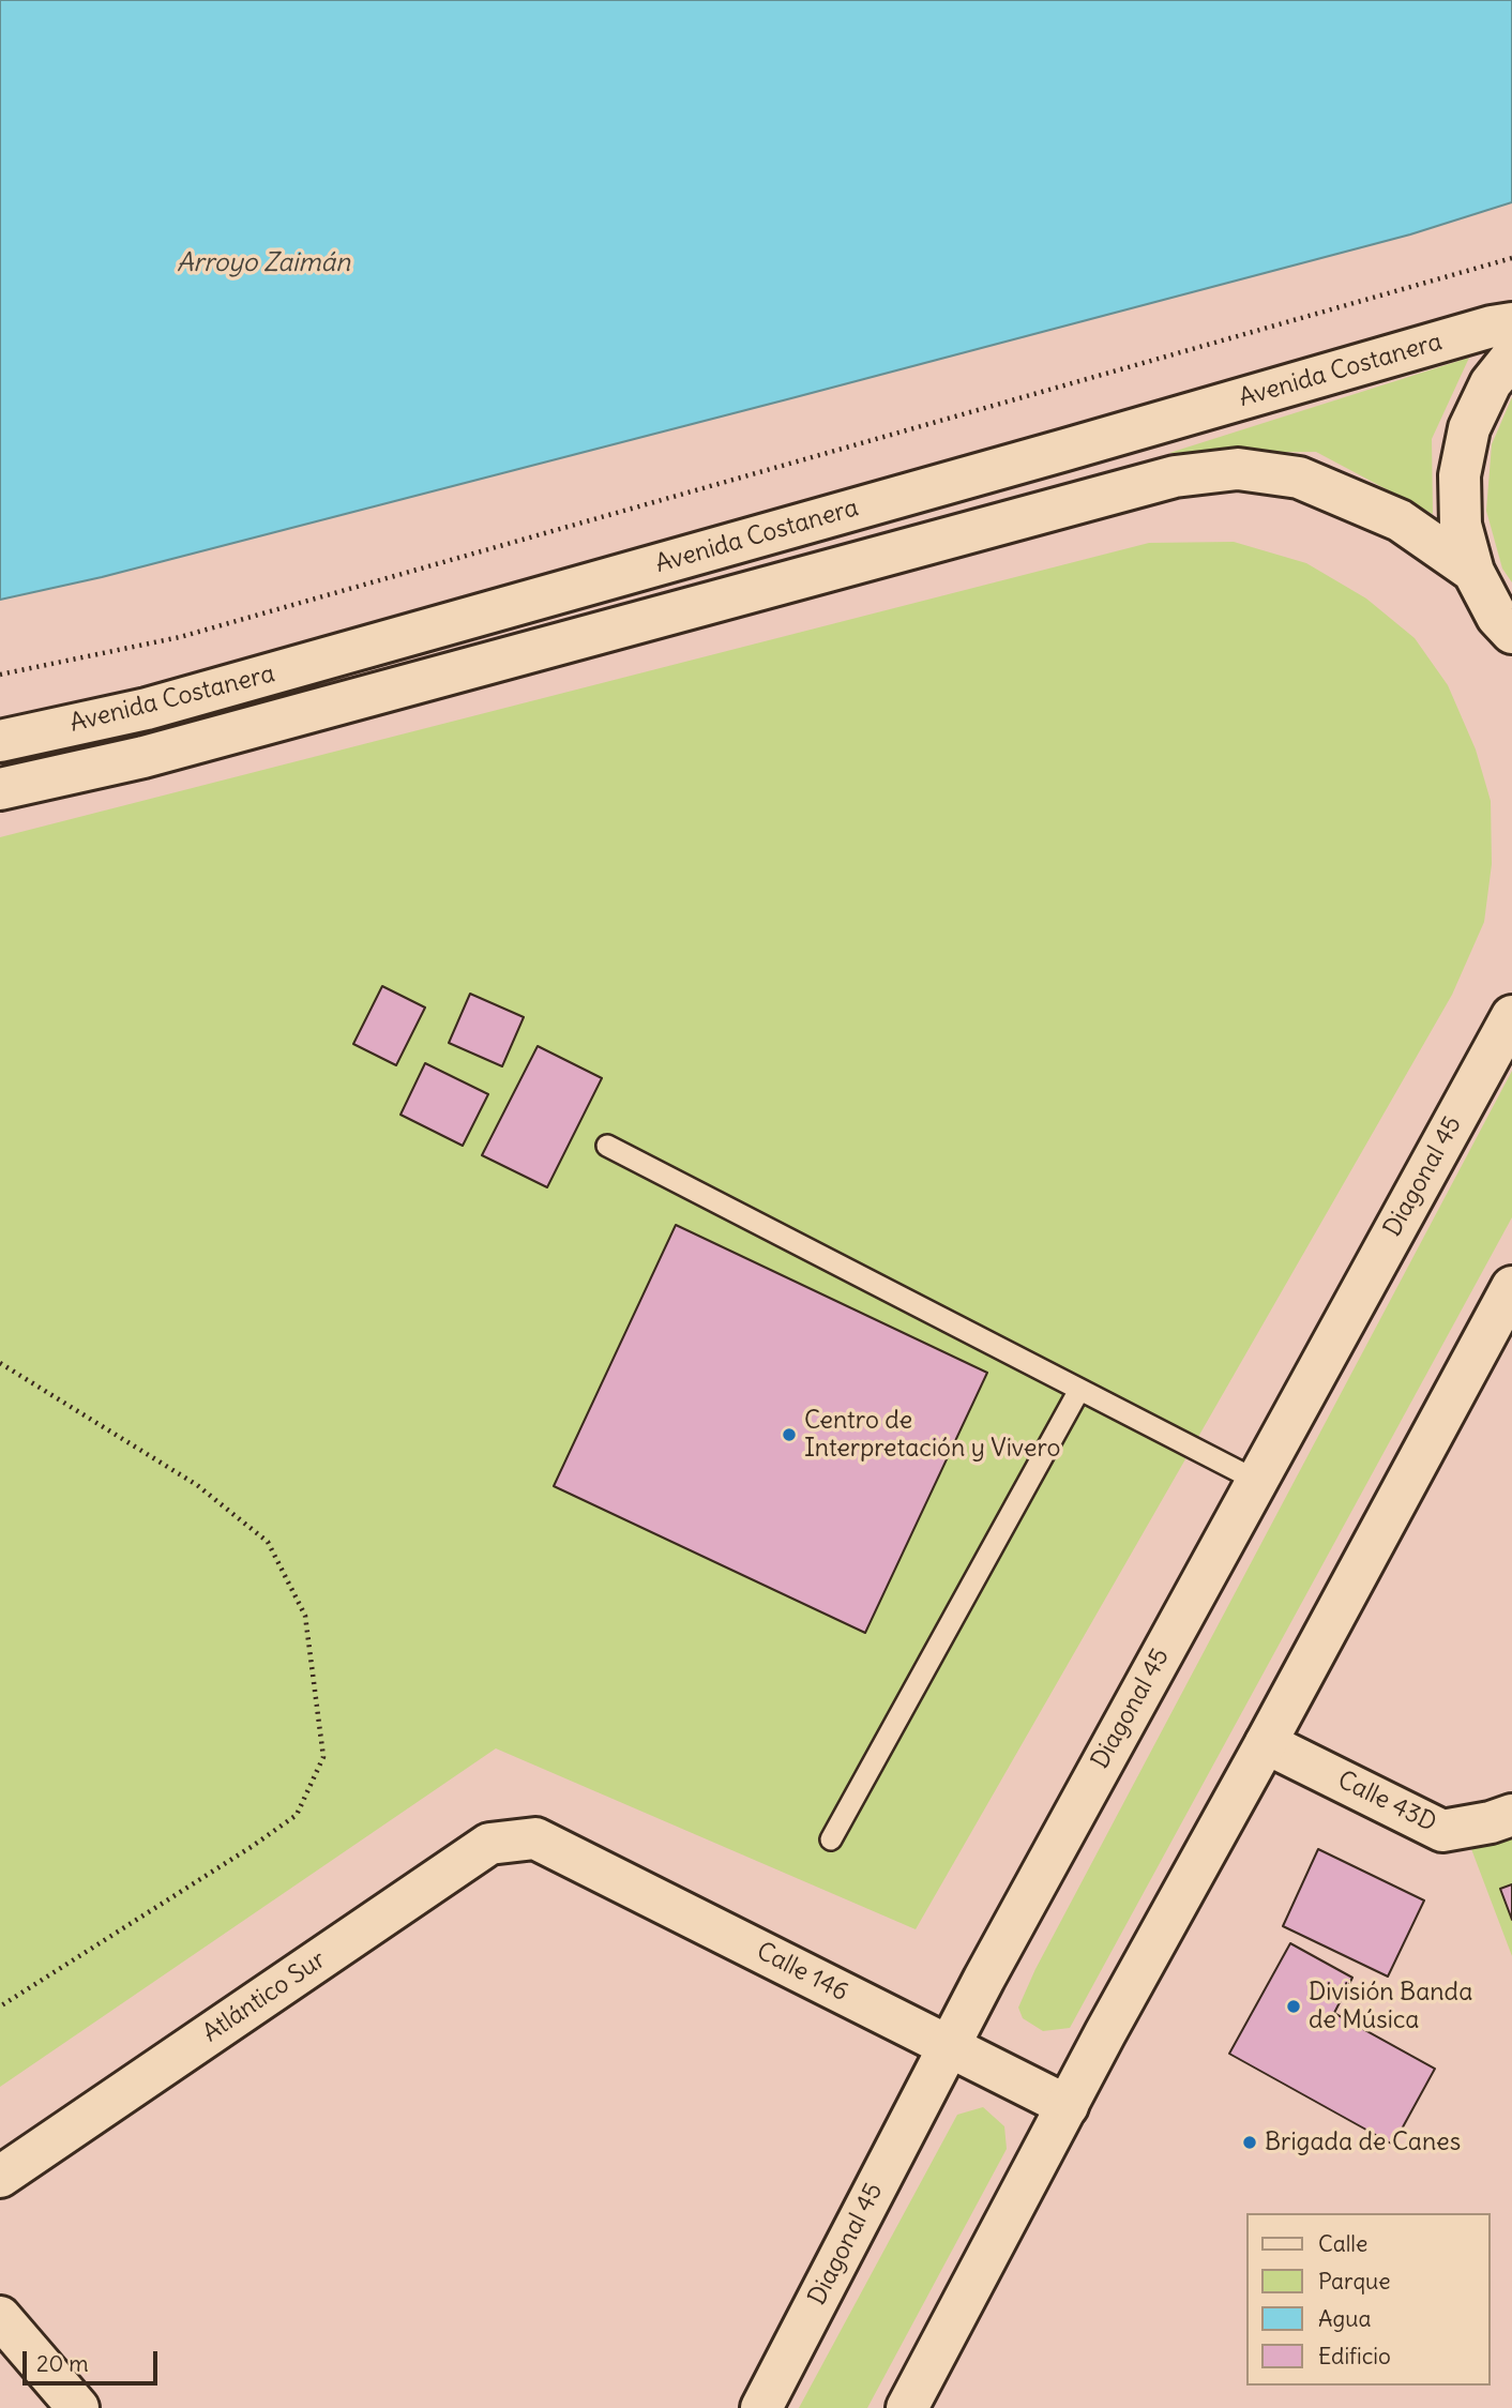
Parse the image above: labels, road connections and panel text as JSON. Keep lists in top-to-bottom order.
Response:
{
  "streets": {
    "main road": [
      "Avenida Costanera",
      "Diagonal 45",
      "Calle 43D",
      "Calle 146",
      "Atlántico Sur"
    ]
  },
  "crossings": [
    ["Diagonal 45", "Calle 146"],
    ["Calle 146", "Atlántico Sur"]
  ],
  "water": ["Arroyo Zaimán"],
  "places": ["Centro de Interpretación y Vivero", "División Banda de Música", "Brigada de Canes"],
  "legend": [
    "Calle",
    "Parque",
    "Agua",
    "Edificio"
  ],
  "scale_bar": "20 m"
}
